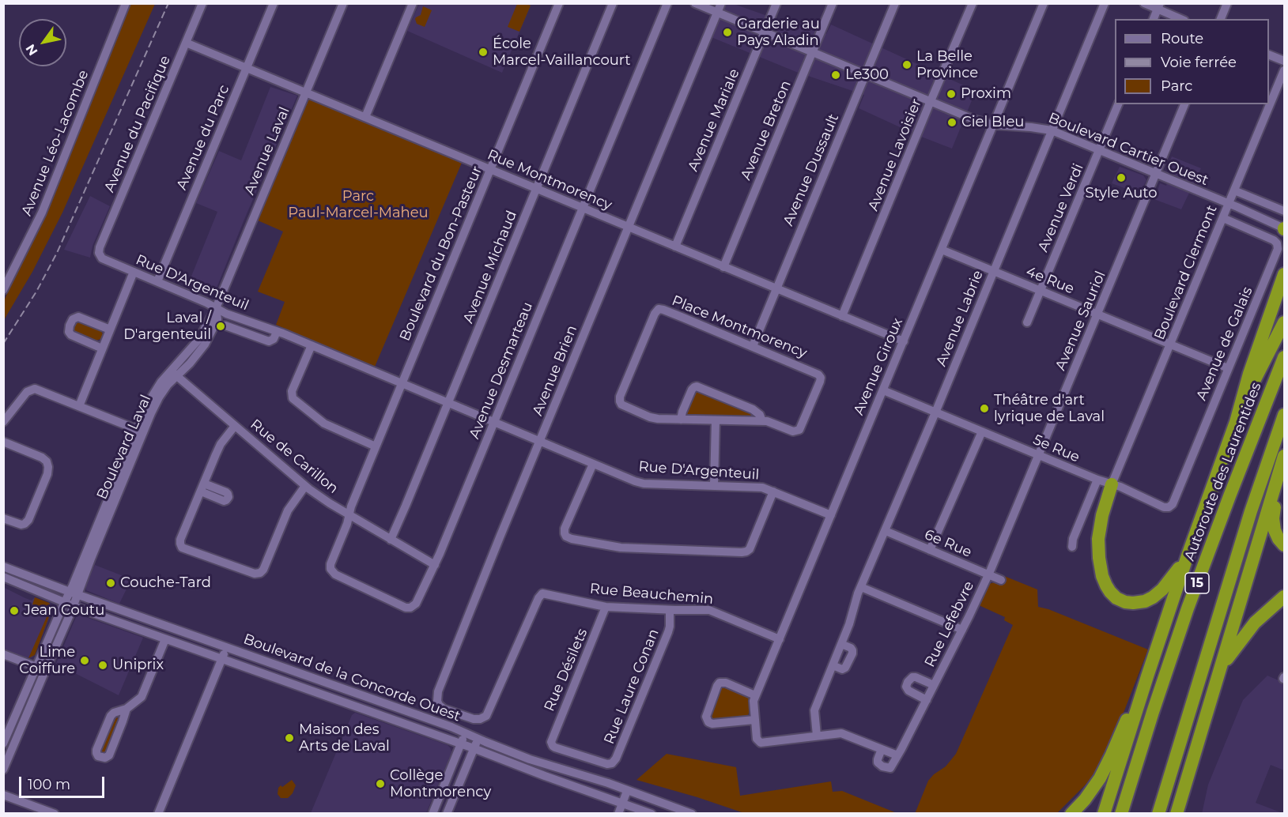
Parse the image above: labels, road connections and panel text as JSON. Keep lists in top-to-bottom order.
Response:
{
  "streets": {
    "highway": ["Autoroute des Laurentides", "15"],
    "street": [
      "Avenue Mariale",
      "Avenue du Pacifique",
      "Avenue Breton",
      "Avenue du Parc",
      "Avenue Léo-Lacombe",
      "Boulevard Cartier Ouest",
      "Avenue Laval",
      "Avenue Lavoisier",
      "Avenue Dussault",
      "Rue Montmorency",
      "Avenue Verdi",
      "Boulevard du Bon-Pasteur",
      "Avenue Michaud",
      "Boulevard Clermont",
      "4e Rue",
      "Rue D'Argenteuil",
      "Avenue Labrie",
      "Avenue Sauriol",
      "Place Montmorency",
      "Avenue de Galais",
      "Avenue Giroux",
      "Avenue Desmarteau",
      "Avenue Brien",
      "Boulevard Laval",
      "5e Rue",
      "Rue de Carillon",
      "6e Rue",
      "Rue Beauchemin",
      "Rue Lefebvre",
      "Rue Désilets",
      "Boulevard de la Concorde Ouest",
      "Rue Laure Conan"
    ]
  },
  "crossings": [
    ["Avenue Mariale", "Boulevard Cartier Ouest"],
    ["Avenue Mariale", "Rue Montmorency"],
    ["Avenue du Pacifique", "Rue Montmorency"],
    ["Avenue du Pacifique", "Rue D'Argenteuil"],
    ["Avenue Breton", "Boulevard Cartier Ouest"],
    ["Avenue Breton", "Rue Montmorency"],
    ["Avenue du Parc", "Rue Montmorency"],
    ["Avenue du Parc", "Rue D'Argenteuil"],
    ["Boulevard Cartier Ouest", "Avenue Lavoisier"],
    ["Boulevard Cartier Ouest", "Avenue Dussault"],
    ["Boulevard Cartier Ouest", "Avenue Verdi"],
    ["Boulevard Cartier Ouest", "Boulevard Clermont"],
    ["Boulevard Cartier Ouest", "Avenue Labrie"],
    ["Boulevard Cartier Ouest", "Avenue Sauriol"],
    ["Boulevard Cartier Ouest", "Avenue Giroux"],
    ["Boulevard Cartier Ouest", "Avenue Brien"],
    ["Avenue Laval", "Rue Montmorency"],
    ["Avenue Laval", "Rue D'Argenteuil"],
    ["Avenue Laval", "Boulevard Laval"],
    ["Avenue Lavoisier", "Rue Montmorency"],
    ["Avenue Dussault", "Rue Montmorency"],
    ["Avenue Dussault", "Place Montmorency"],
    ["Rue Montmorency", "Boulevard du Bon-Pasteur"],
    ["Rue Montmorency", "Avenue Michaud"],
    ["Rue Montmorency", "Avenue Giroux"],
    ["Rue Montmorency", "Avenue Desmarteau"],
    ["Rue Montmorency", "Avenue Brien"],
    ["Avenue Verdi", "4e Rue"],
    ["Boulevard du Bon-Pasteur", "Rue D'Argenteuil"],
    ["Boulevard du Bon-Pasteur", "Avenue Desmarteau"],
    ["Boulevard du Bon-Pasteur", "Rue de Carillon"],
    ["Avenue Michaud", "Rue D'Argenteuil"],
    ["Avenue Michaud", "Rue de Carillon"],
    ["Boulevard Clermont", "4e Rue"],
    ["Boulevard Clermont", "Avenue de Galais"],
    ["Boulevard Clermont", "5e Rue"],
    ["4e Rue", "Avenue Labrie"],
    ["4e Rue", "Avenue Sauriol"],
    ["4e Rue", "Avenue de Galais"],
    ["4e Rue", "Avenue Giroux"],
    ["Rue D'Argenteuil", "Avenue Giroux"],
    ["Rue D'Argenteuil", "Avenue Desmarteau"],
    ["Rue D'Argenteuil", "Avenue Brien"],
    ["Rue D'Argenteuil", "Boulevard Laval"],
    ["Avenue Labrie", "Avenue Giroux"],
    ["Avenue Labrie", "5e Rue"],
    ["Avenue Labrie", "6e Rue"],
    ["Avenue Sauriol", "5e Rue"],
    ["Avenue Sauriol", "6e Rue"],
    ["Avenue Sauriol", "Rue Lefebvre"],
    ["Avenue de Galais", "5e Rue"],
    ["Avenue Giroux", "5e Rue"],
    ["Avenue Giroux", "Rue Beauchemin"],
    ["Avenue Desmarteau", "Rue de Carillon"],
    ["Avenue Brien", "Rue Beauchemin"],
    ["Boulevard Laval", "Rue de Carillon"],
    ["Boulevard Laval", "Boulevard de la Concorde Ouest"],
    ["6e Rue", "Rue Lefebvre"],
    ["Rue Beauchemin", "Rue Désilets"],
    ["Rue Beauchemin", "Rue Laure Conan"],
    ["Rue Désilets", "Rue Laure Conan"]
  ],
  "parks": ["Parc Paul-Marcel-Maheu"],
  "places": [
    "Garderie au Pays Aladin",
    "École Marcel-Vaillancourt",
    "La Belle Province",
    "Le300",
    "Proxim",
    "Ciel Bleu",
    "Style Auto",
    "Laval / D'argenteuil",
    "Théâtre d'art lyrique de Laval",
    "Couche-Tard",
    "Jean Coutu",
    "Lime Coiffure",
    "Uniprix",
    "Maison des Arts de Laval",
    "Collège Montmorency"
  ],
  "legend": ["Route", "Voie ferrée", "Parc"],
  "scale_bar": "100 m",
  "north": "bottom left"
}
